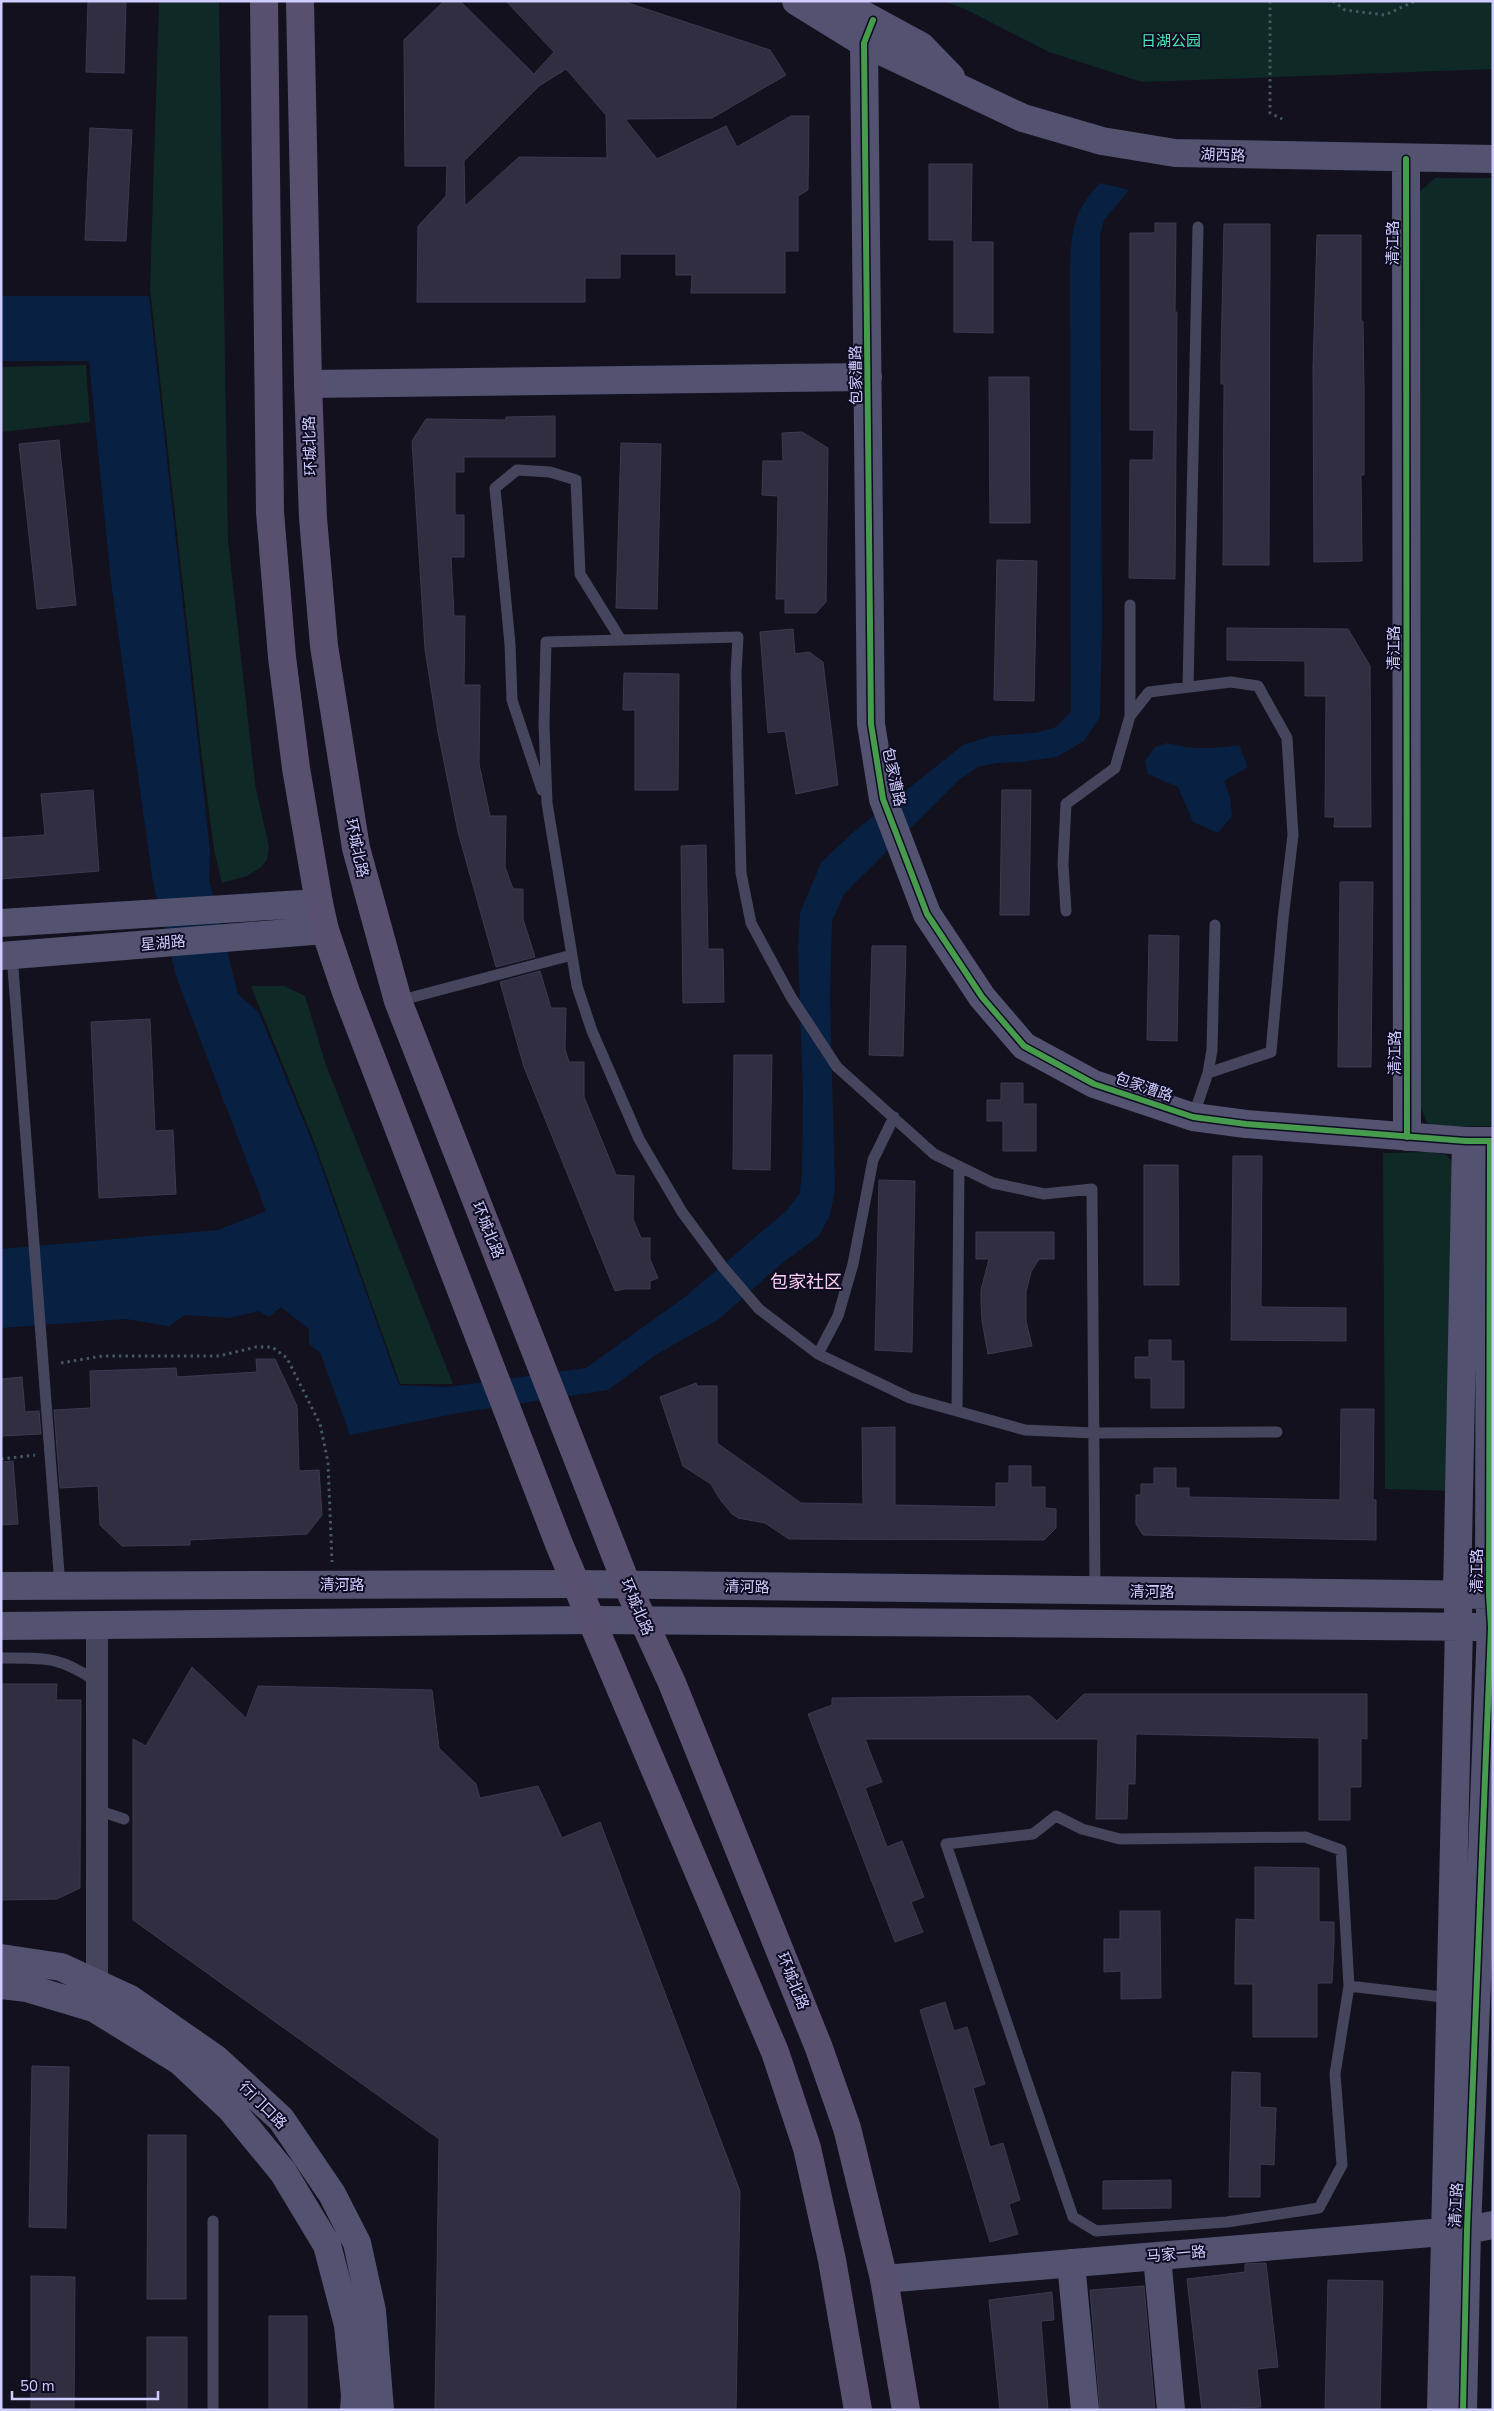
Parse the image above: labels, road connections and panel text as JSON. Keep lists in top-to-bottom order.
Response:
{
  "streets": {
    "main road": ["环城北路"],
    "street": [
      "湖西路",
      "清江路",
      "包家漕路",
      "星湖路",
      "清河路",
      "行门口路",
      "马家一路"
    ]
  },
  "crossings": [
    ["湖西路", "清江路"],
    ["湖西路", "包家漕路"],
    ["清江路", "包家漕路"],
    ["清江路", "清河路"],
    ["清江路", "马家一路"],
    ["环城北路", "清河路"],
    ["环城北路", "马家一路"]
  ],
  "districts": ["包家社区"],
  "parks": ["日湖公园"],
  "scale_bar": "50 m"
}
